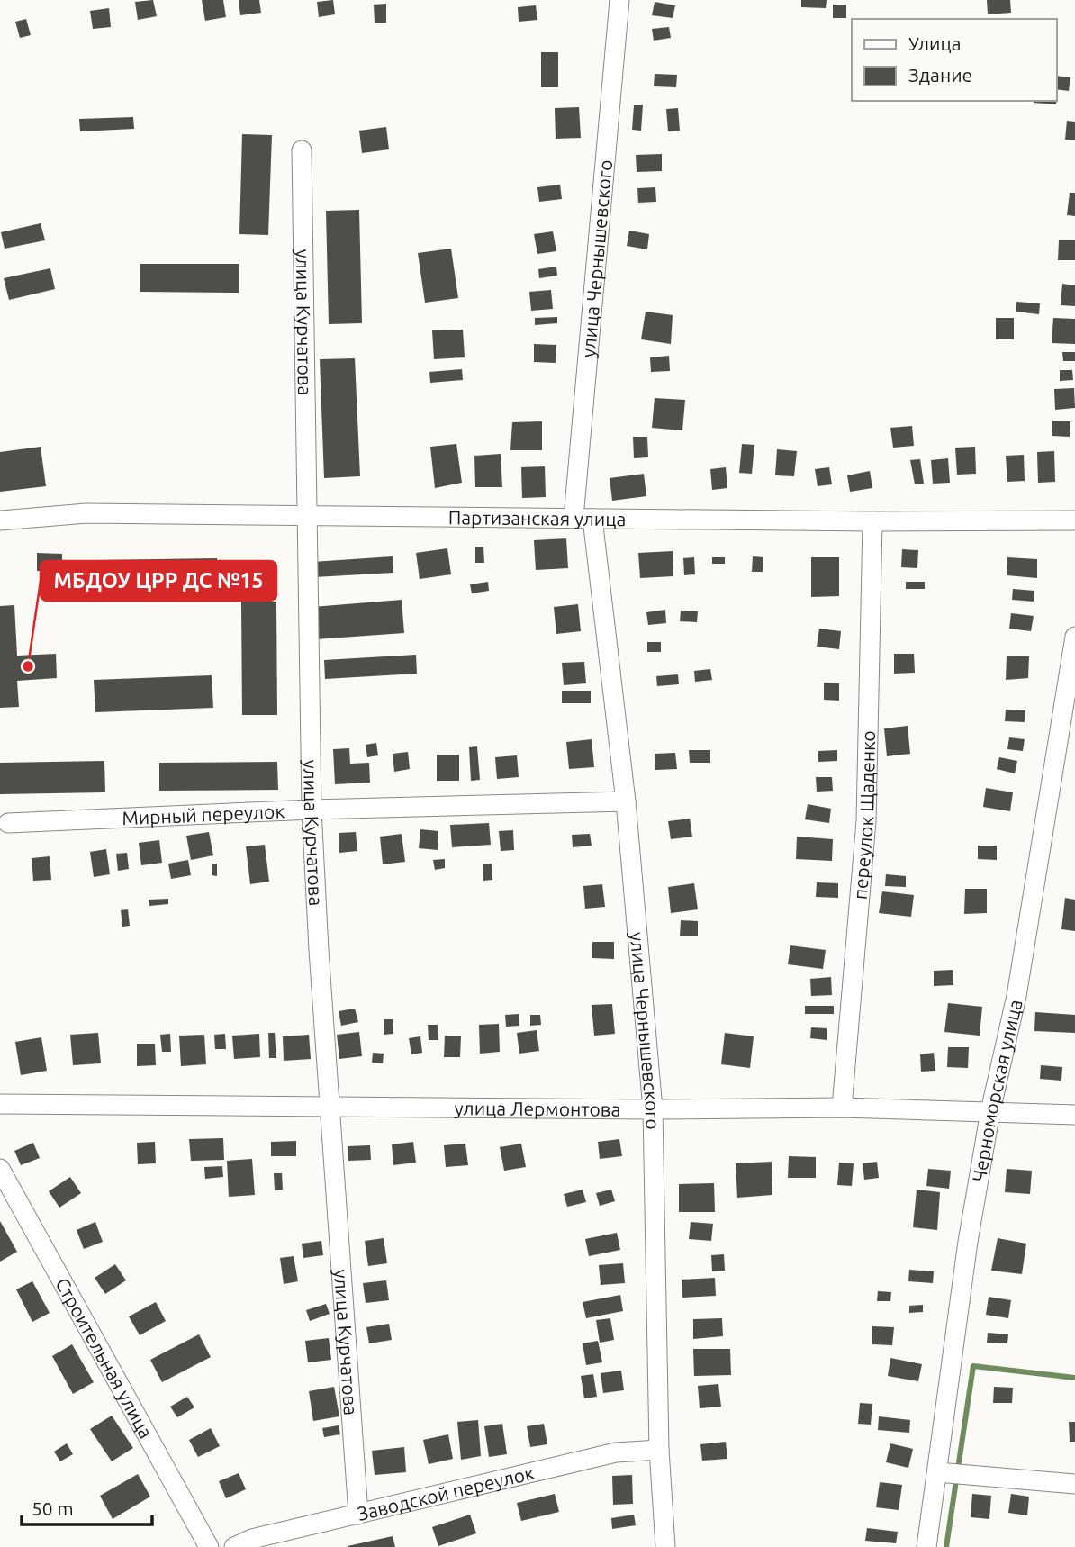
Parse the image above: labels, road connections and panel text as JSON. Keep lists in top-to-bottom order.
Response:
{
  "streets": {
    "street": [
      "улица Чернышевского",
      "улица Курчатова",
      "Партизанская улица",
      "Мирный переулок",
      "переулок Щаденко",
      "Черноморская улица",
      "улица Лермонтова",
      "Строительная улица",
      "Заводской переулок"
    ]
  },
  "crossings": [
    ["улица Чернышевского", "Партизанская улица"],
    ["улица Чернышевского", "Мирный переулок"],
    ["улица Чернышевского", "улица Лермонтова"],
    ["улица Чернышевского", "Заводской переулок"],
    ["улица Курчатова", "Партизанская улица"],
    ["улица Курчатова", "Мирный переулок"],
    ["улица Курчатова", "улица Лермонтова"],
    ["улица Курчатова", "Заводской переулок"],
    ["Партизанская улица", "переулок Щаденко"],
    ["переулок Щаденко", "улица Лермонтова"],
    ["Черноморская улица", "улица Лермонтова"]
  ],
  "places": ["МБДОУ ЦРР ДС №15"],
  "legend": ["Улица", "Здание"],
  "scale_bar": "50 m"
}
